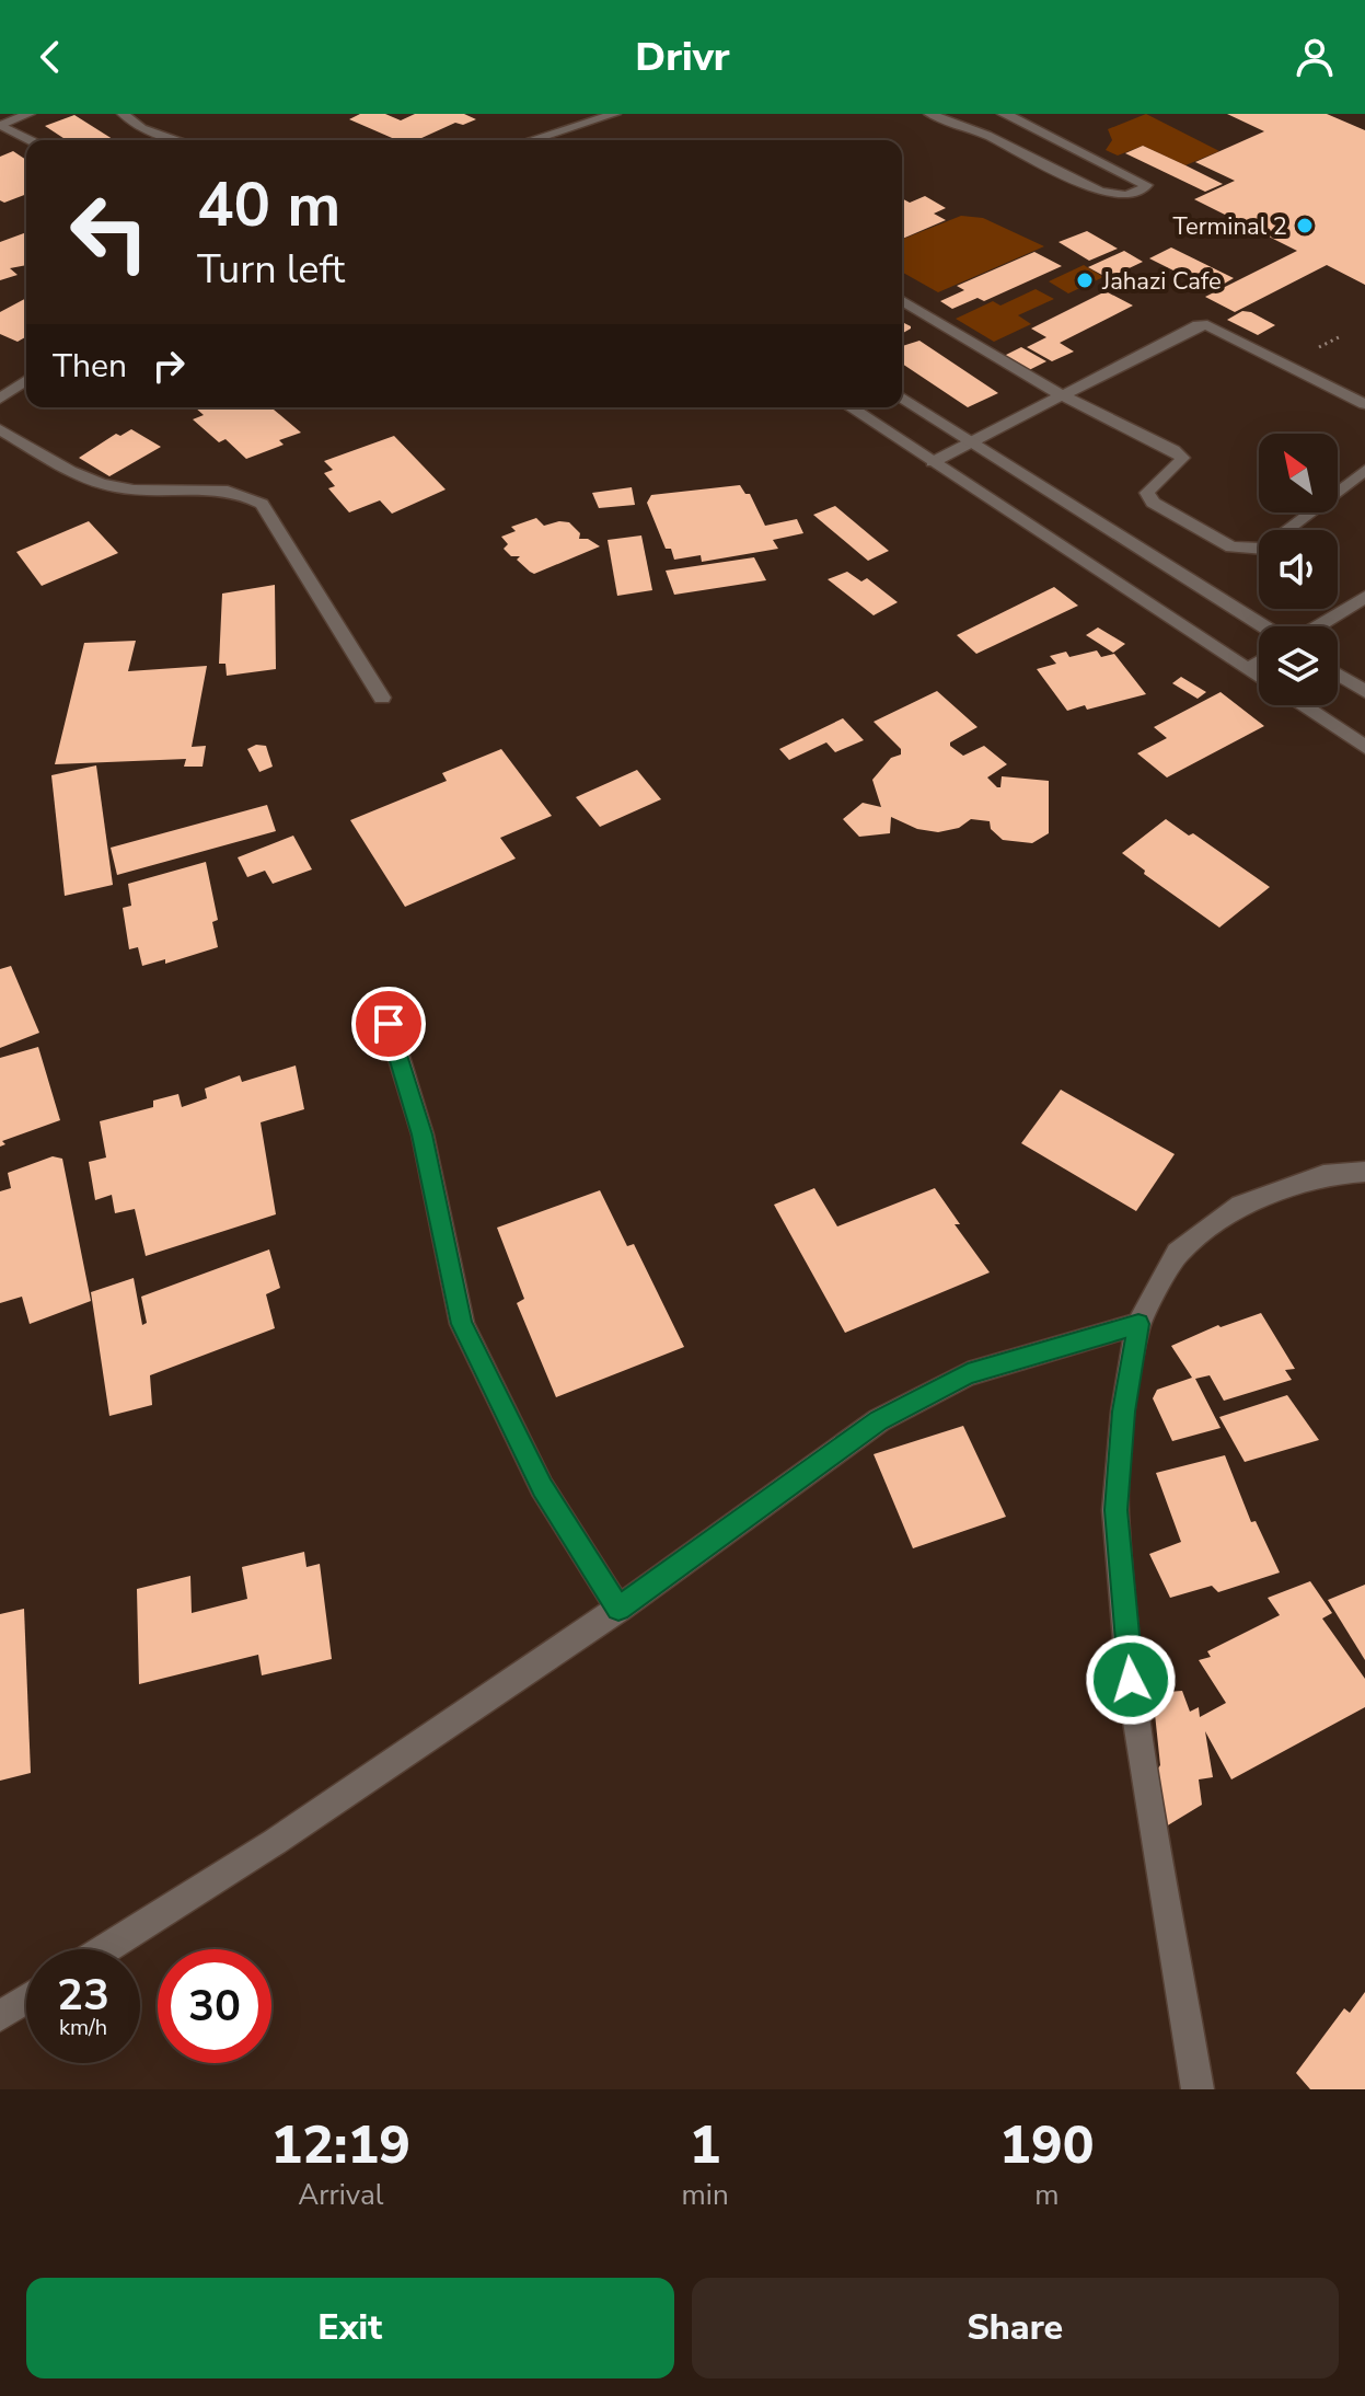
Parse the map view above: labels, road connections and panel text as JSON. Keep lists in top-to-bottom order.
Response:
{
  "places": ["Terminal 2", "Jahazi Cafe"],
  "north": "top left",
  "page": {
    "header": "Drivr",
    "turn": ["40 m", "Turn left"],
    "then": "Then",
    "speed": "23 km/h",
    "limit": "30",
    "eta": [
      "12:19",
      "Arrival",
      "1",
      "min",
      "190",
      "m"
    ],
    "buttons": ["Exit", "Share"]
  }
}
